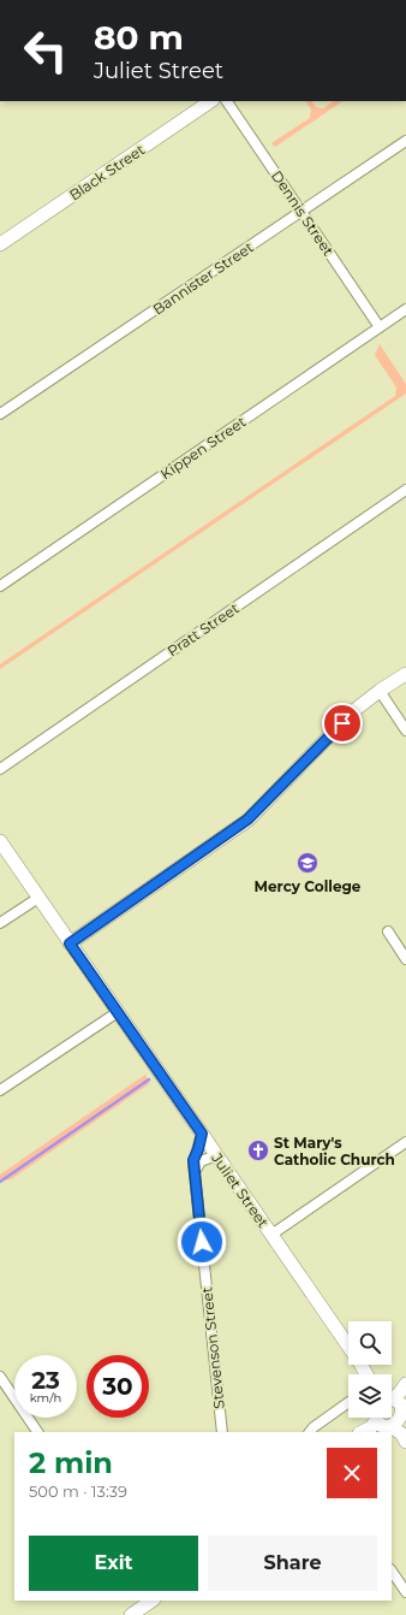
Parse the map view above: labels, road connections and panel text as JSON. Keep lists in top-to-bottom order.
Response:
{
  "streets": {
    "street": [
      "Black Street",
      "Dennis Street",
      "Bannister Street",
      "Kippen Street",
      "Pratt Street",
      "Juliet Street",
      "Stevenson Street"
    ]
  },
  "crossings": [
    ["Dennis Street", "Bannister Street"],
    ["Dennis Street", "Kippen Street"],
    ["Juliet Street", "Stevenson Street"]
  ],
  "places": {
    "school or university": ["Mercy College"],
    "church": ["St Mary's Catholic Church"]
  },
  "page": {
    "turn": ["80 m", "Juliet Street"],
    "speed": "23 km/h",
    "limit": "30",
    "heading": ["2 min", "500 m · 13:39"],
    "buttons": ["Exit", "Share"]
  }
}
